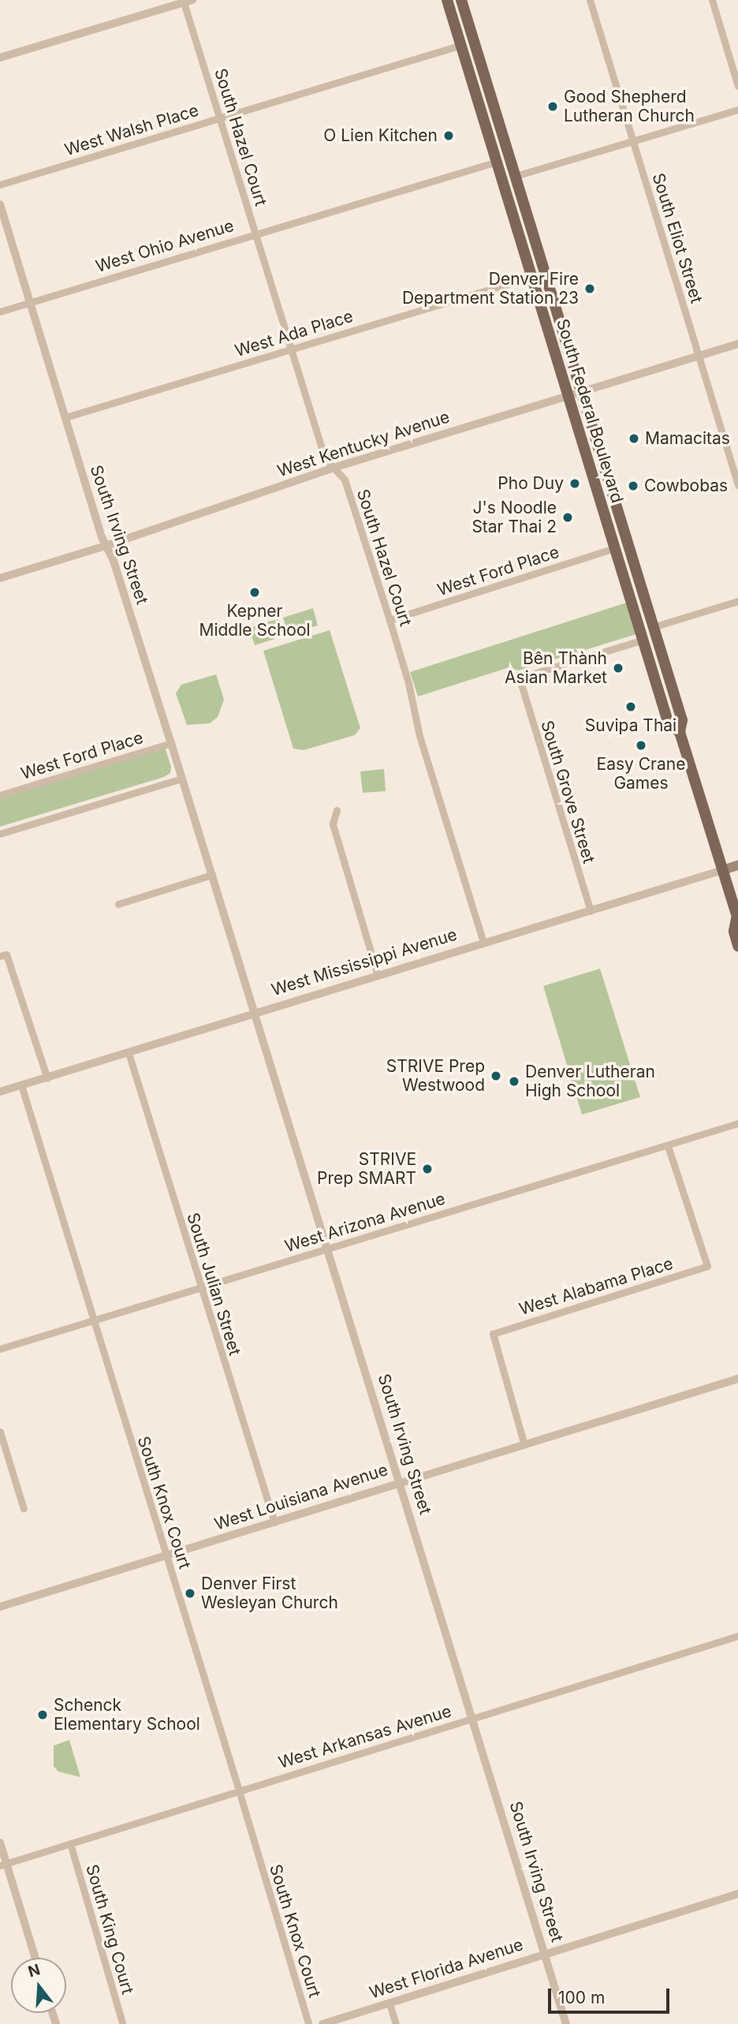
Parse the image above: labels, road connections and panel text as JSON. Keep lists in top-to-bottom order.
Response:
{
  "streets": {
    "main road": ["South Federal Boulevard", "West Mississippi Avenue"],
    "street": [
      "West Walsh Place",
      "South Hazel Court",
      "South Eliot Street",
      "West Ohio Avenue",
      "West Ada Place",
      "West Kentucky Avenue",
      "South Irving Street",
      "West Ford Place",
      "South Grove Street",
      "West Arizona Avenue",
      "South Julian Street",
      "West Alabama Place",
      "West Louisiana Avenue",
      "South Knox Court",
      "West Arkansas Avenue",
      "South King Court",
      "West Florida Avenue"
    ]
  },
  "crossings": [
    ["West Walsh Place", "South Hazel Court"],
    ["West Walsh Place", "South Federal Boulevard"],
    ["South Hazel Court", "West Ohio Avenue"],
    ["South Hazel Court", "West Ada Place"],
    ["South Hazel Court", "West Kentucky Avenue"],
    ["South Hazel Court", "West Ford Place"],
    ["South Hazel Court", "West Mississippi Avenue"],
    ["South Eliot Street", "West Kentucky Avenue"],
    ["West Ohio Avenue", "South Federal Boulevard"],
    ["West Ohio Avenue", "South Irving Street"],
    ["West Ada Place", "South Federal Boulevard"],
    ["West Ada Place", "South Irving Street"],
    ["South Federal Boulevard", "West Kentucky Avenue"],
    ["South Federal Boulevard", "West Ford Place"],
    ["South Federal Boulevard", "South Grove Street"],
    ["South Federal Boulevard", "West Mississippi Avenue"],
    ["West Kentucky Avenue", "South Irving Street"],
    ["South Irving Street", "West Ford Place"],
    ["South Irving Street", "West Mississippi Avenue"],
    ["South Irving Street", "West Arizona Avenue"],
    ["South Irving Street", "West Louisiana Avenue"],
    ["South Irving Street", "West Arkansas Avenue"],
    ["South Irving Street", "West Florida Avenue"],
    ["South Grove Street", "West Mississippi Avenue"],
    ["West Mississippi Avenue", "South Julian Street"],
    ["West Mississippi Avenue", "South Knox Court"],
    ["West Arizona Avenue", "South Julian Street"],
    ["West Arizona Avenue", "West Alabama Place"],
    ["West Arizona Avenue", "South Knox Court"],
    ["South Julian Street", "West Louisiana Avenue"],
    ["West Alabama Place", "West Louisiana Avenue"],
    ["West Louisiana Avenue", "South Knox Court"],
    ["South Knox Court", "West Arkansas Avenue"],
    ["West Arkansas Avenue", "South King Court"]
  ],
  "places": [
    "Good Shepherd Lutheran Church",
    "O Lien Kitchen",
    "Denver Fire Department Station 23",
    "Mamacitas",
    "Pho Duy",
    "Cowbobas",
    "J's Noodle Star Thai 2",
    "Kepner Middle School",
    "Bên Thành Asian Market",
    "Suvipa Thai",
    "Easy Crane Games",
    "STRIVE Prep Westwood",
    "Denver Lutheran High School",
    "STRIVE Prep SMART",
    "Denver First Wesleyan Church",
    "Schenck Elementary School"
  ],
  "scale_bar": "100 m",
  "north": "top"
}
